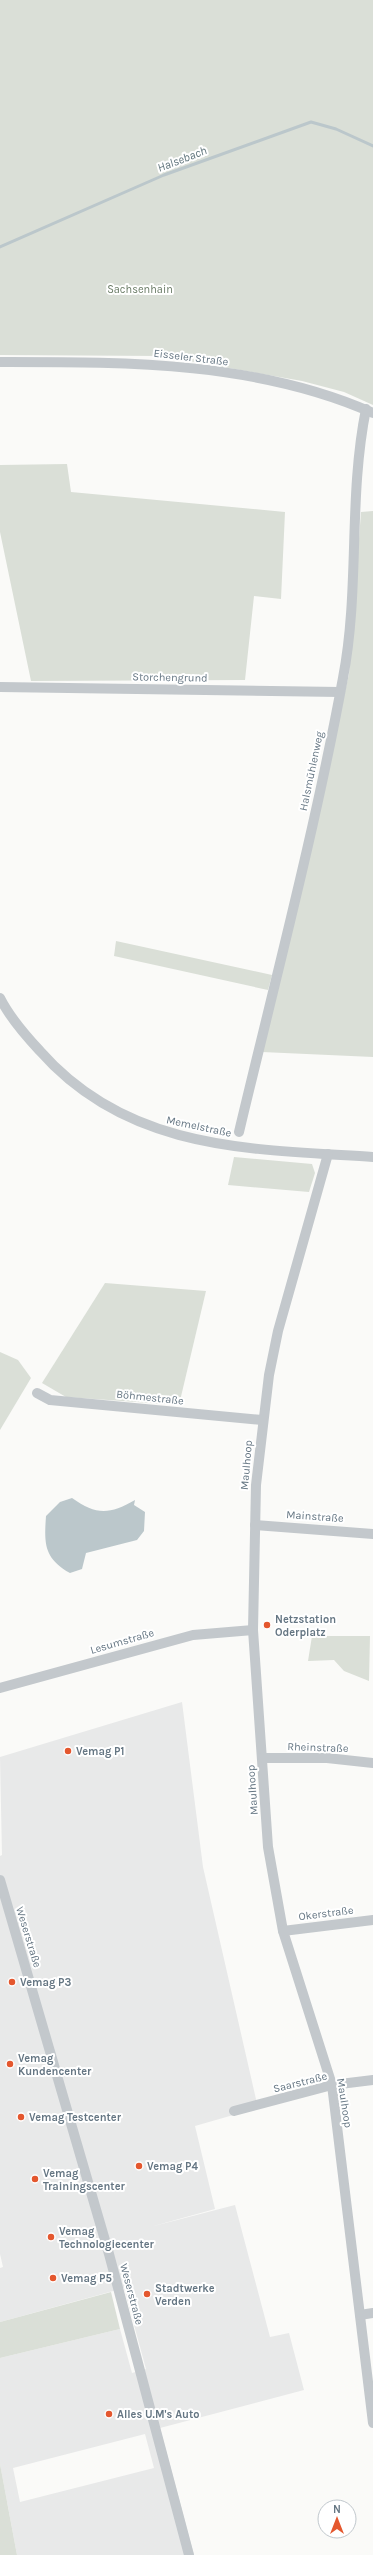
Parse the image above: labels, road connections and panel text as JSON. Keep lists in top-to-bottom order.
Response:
{
  "streets": {
    "street": [
      "Eisseler Straße",
      "Storchengrund",
      "Halsmühlenweg",
      "Memelstraße",
      "Böhmestraße",
      "Maulhoop",
      "Mainstraße",
      "Lesumstraße",
      "Rheinstraße",
      "Okerstraße",
      "Weserstraße",
      "Saarstraße"
    ]
  },
  "crossings": [
    ["Eisseler Straße", "Halsmühlenweg"],
    ["Storchengrund", "Halsmühlenweg"],
    ["Memelstraße", "Maulhoop"],
    ["Böhmestraße", "Maulhoop"],
    ["Maulhoop", "Mainstraße"],
    ["Maulhoop", "Lesumstraße"],
    ["Maulhoop", "Rheinstraße"],
    ["Maulhoop", "Okerstraße"],
    ["Maulhoop", "Saarstraße"]
  ],
  "water": ["Halsebach"],
  "parks": ["Sachsenhain"],
  "places": [
    "Netzstation Oderplatz",
    "Vemag P1",
    "Vemag P3",
    "Vemag Kundencenter",
    "Vemag Testcenter",
    "Vemag P4",
    "Vemag Trainingscenter",
    "Vemag Technologiecenter",
    "Vemag P5",
    "Stadtwerke Verden",
    "Alles U.M's Auto"
  ],
  "north": "top"
}
